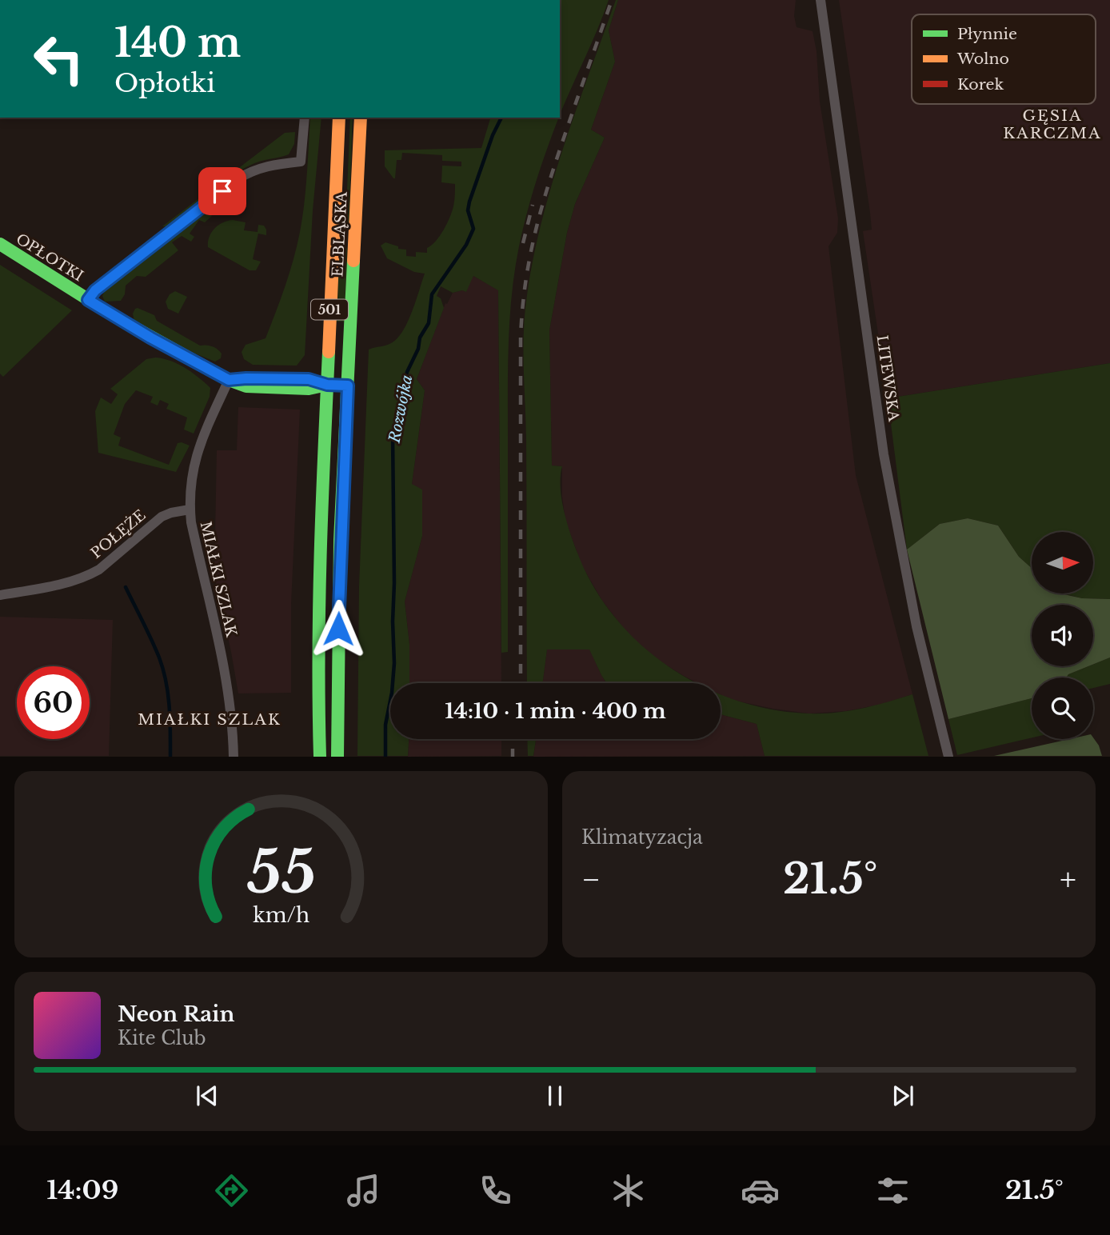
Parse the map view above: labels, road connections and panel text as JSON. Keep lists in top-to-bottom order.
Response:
{
  "streets": {
    "main road": ["ELBLĄSKA", "OPŁOTKI", "501"],
    "street": ["LITEWSKA", "POŁĘŻE", "MIAŁKI SZLAK"]
  },
  "crossings": [
    ["ELBLĄSKA", "OPŁOTKI"],
    ["OPŁOTKI", "MIAŁKI SZLAK"],
    ["POŁĘŻE", "MIAŁKI SZLAK"]
  ],
  "districts": ["GĘSIA KARCZMA", "MIAŁKI SZLAK"],
  "water": ["Rozwójka"],
  "legend": ["Płynnie", "Wolno", "Korek"],
  "north": "right",
  "page": {
    "turn": ["140 m", "Opłotki"],
    "limit": "60",
    "trip": "14:10 · 1 min · 400 m",
    "tile": "Klimatyzacja",
    "heat": ["−", "21.5°", "+"],
    "song": ["Neon Rain", "Kite Club"],
    "tabs": ["14:09", "21.5°"],
    "gauge": ["55", "km/h"]
  }
}
